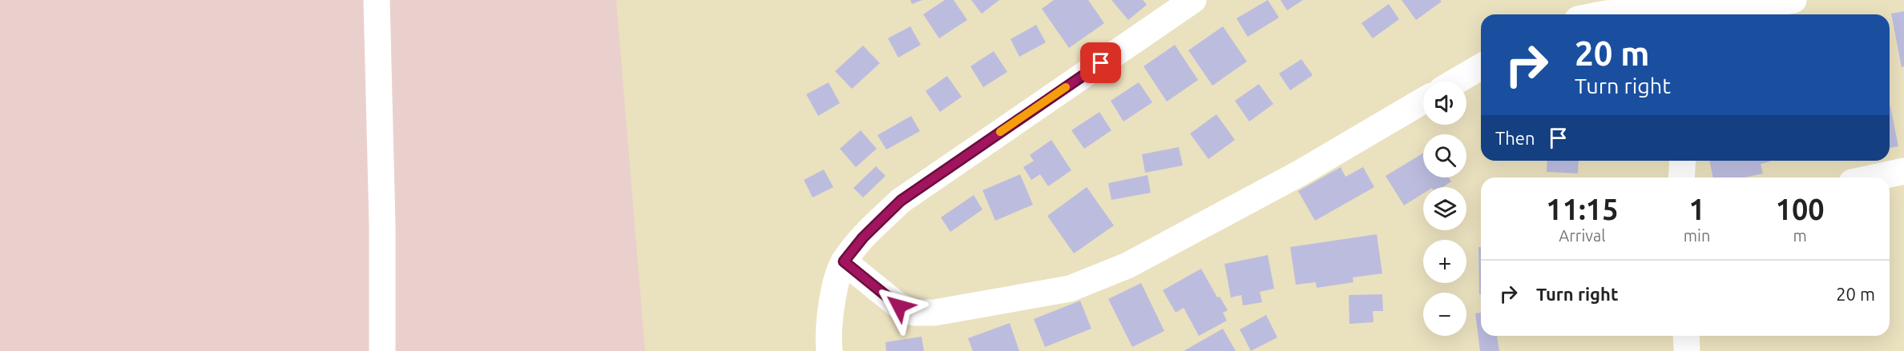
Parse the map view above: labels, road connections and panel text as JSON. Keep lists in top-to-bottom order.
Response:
{
  "page": {
    "turn": ["20 m", "Turn right"],
    "map_buttons": ["+", "−"],
    "then": "Then",
    "eta": [
      "11:15",
      "Arrival",
      "1",
      "min",
      "100",
      "m"
    ],
    "list": [
      {
        "name": "Turn right",
        "value": "20 m"
      }
    ]
  }
}
